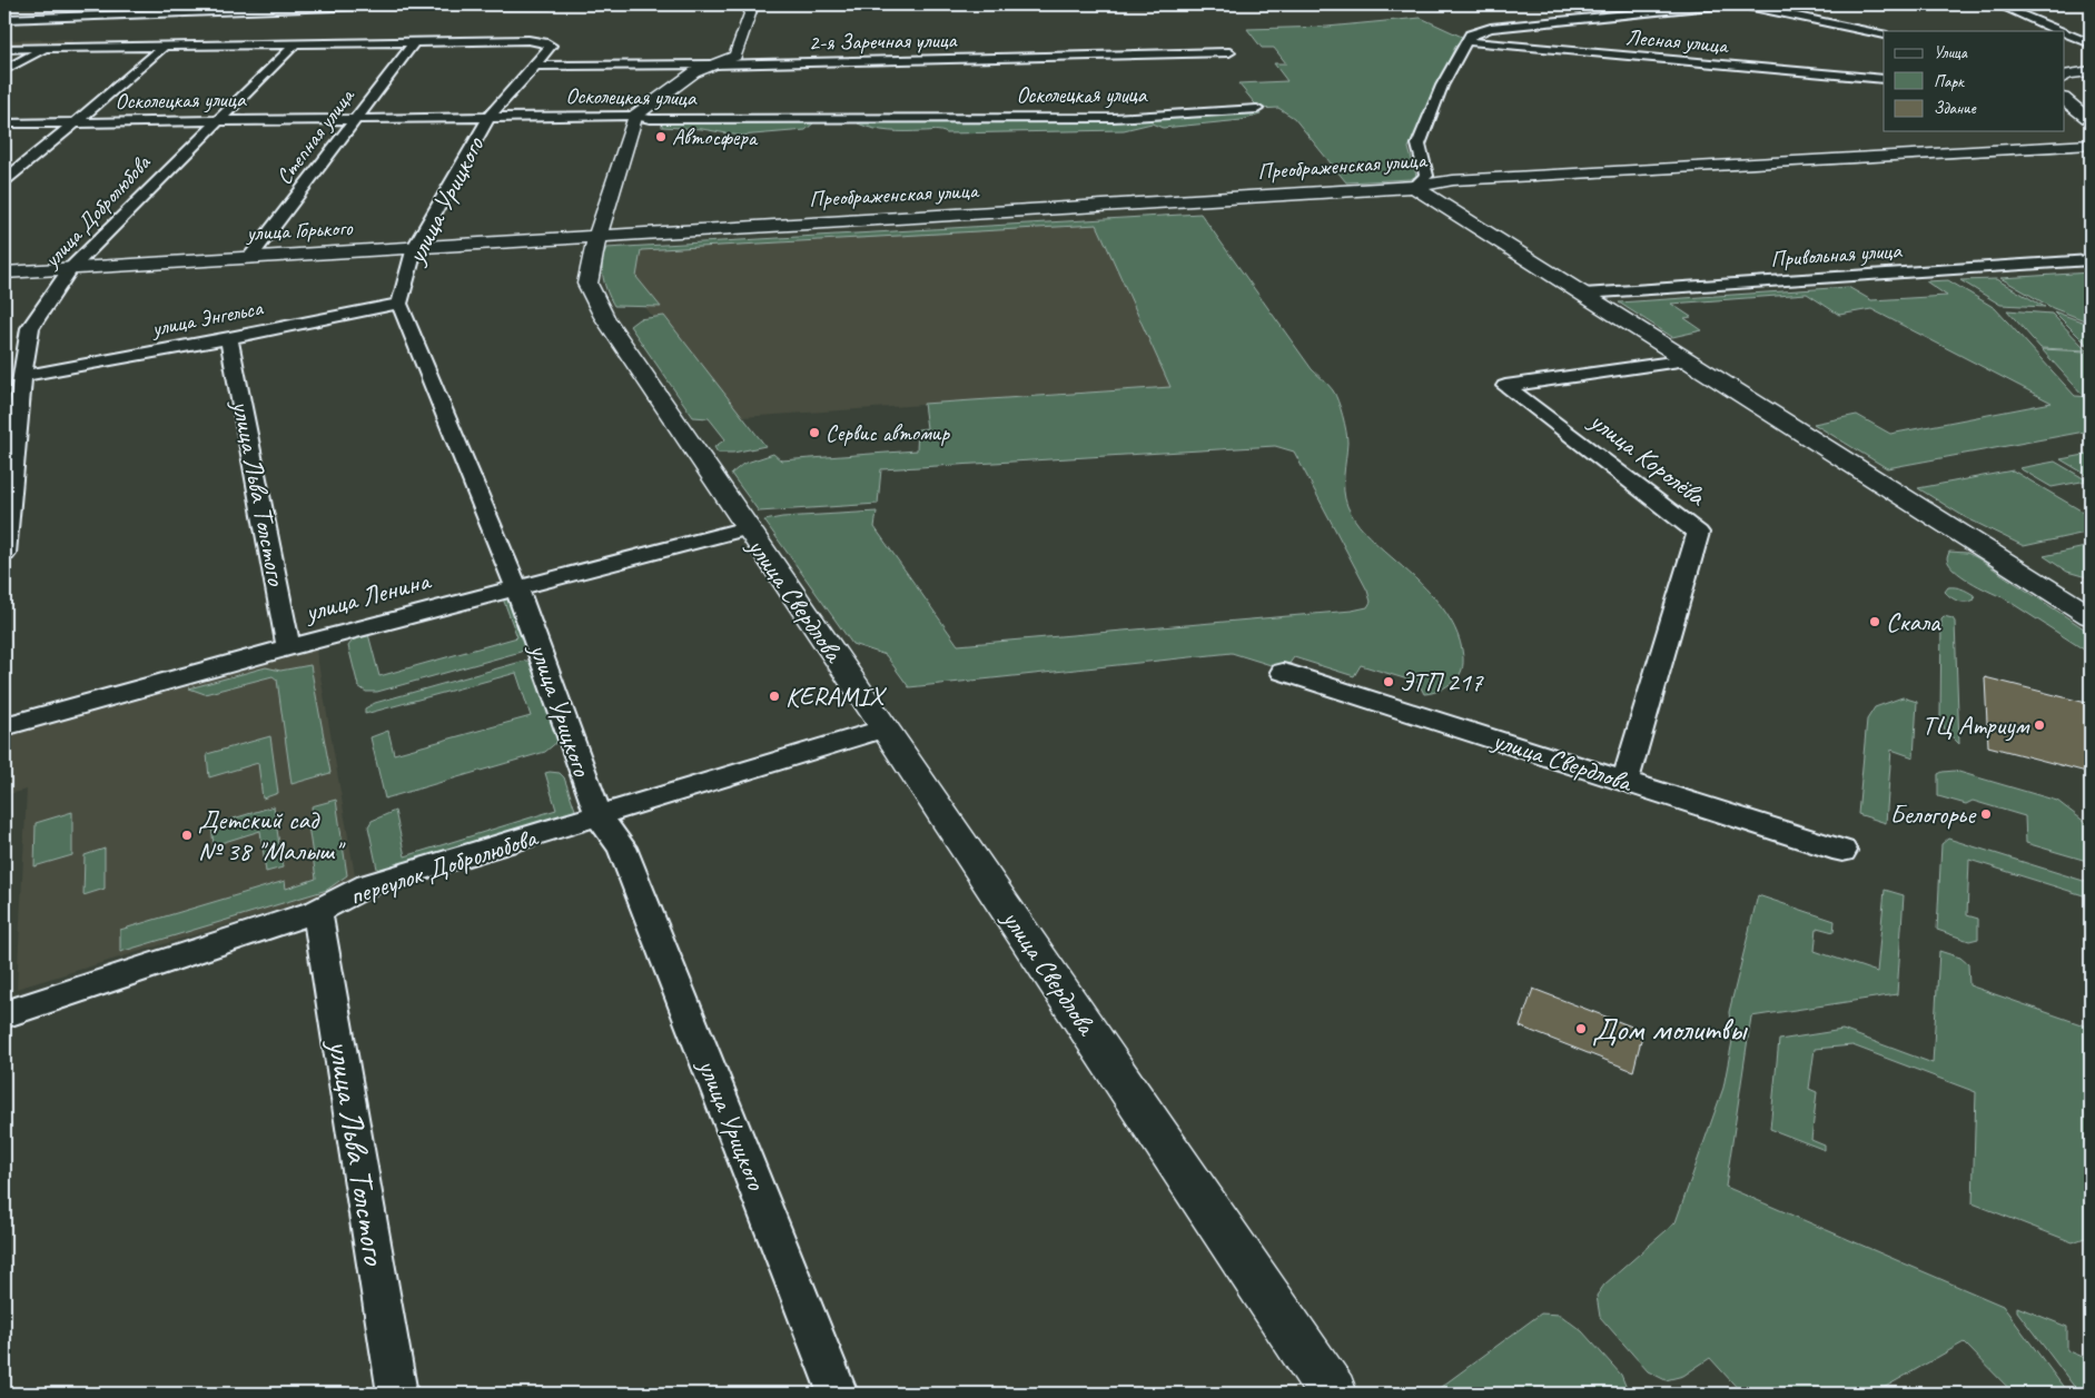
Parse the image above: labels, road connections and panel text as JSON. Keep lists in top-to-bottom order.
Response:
{
  "streets": {
    "main road": ["Преображенская улица", "улица Горького", "улица Свердлова"],
    "street": [
      "2-я Заречная улица",
      "Лесная улица",
      "Осколецкая улица",
      "Степная улица",
      "улица Урицкого",
      "улица Добролюбова",
      "Привольная улица",
      "улица Энгельса",
      "улица Королёва",
      "улица Льва Толстого",
      "улица Ленина",
      "переулок Добролюбова"
    ]
  },
  "crossings": [
    ["2-я Заречная улица", "улица Урицкого"],
    ["Осколецкая улица", "Степная улица"],
    ["Осколецкая улица", "улица Урицкого"],
    ["Осколецкая улица", "улица Добролюбова"],
    ["Осколецкая улица", "улица Свердлова"],
    ["Степная улица", "улица Урицкого"],
    ["Степная улица", "улица Горького"],
    ["Преображенская улица", "улица Горького"],
    ["Преображенская улица", "улица Свердлова"],
    ["улица Урицкого", "улица Горького"],
    ["улица Урицкого", "улица Энгельса"],
    ["улица Урицкого", "улица Ленина"],
    ["улица Урицкого", "переулок Добролюбова"],
    ["улица Добролюбова", "улица Горького"],
    ["улица Добролюбова", "улица Энгельса"],
    ["улица Горького", "улица Свердлова"],
    ["улица Энгельса", "улица Льва Толстого"],
    ["улица Королёва", "улица Свердлова"],
    ["улица Льва Толстого", "улица Ленина"],
    ["улица Льва Толстого", "переулок Добролюбова"],
    ["улица Ленина", "улица Свердлова"],
    ["улица Свердлова", "переулок Добролюбова"]
  ],
  "places": [
    "Автосфера",
    "Сервис автомир",
    "Скала",
    "ЭТП 217",
    "KERAMIX",
    "ТЦ Атриум",
    "Белогорье",
    "Детский сад № 38 \"Малыш\"",
    "Дом молитвы"
  ],
  "legend": ["Улица", "Парк", "Здание"]
}
